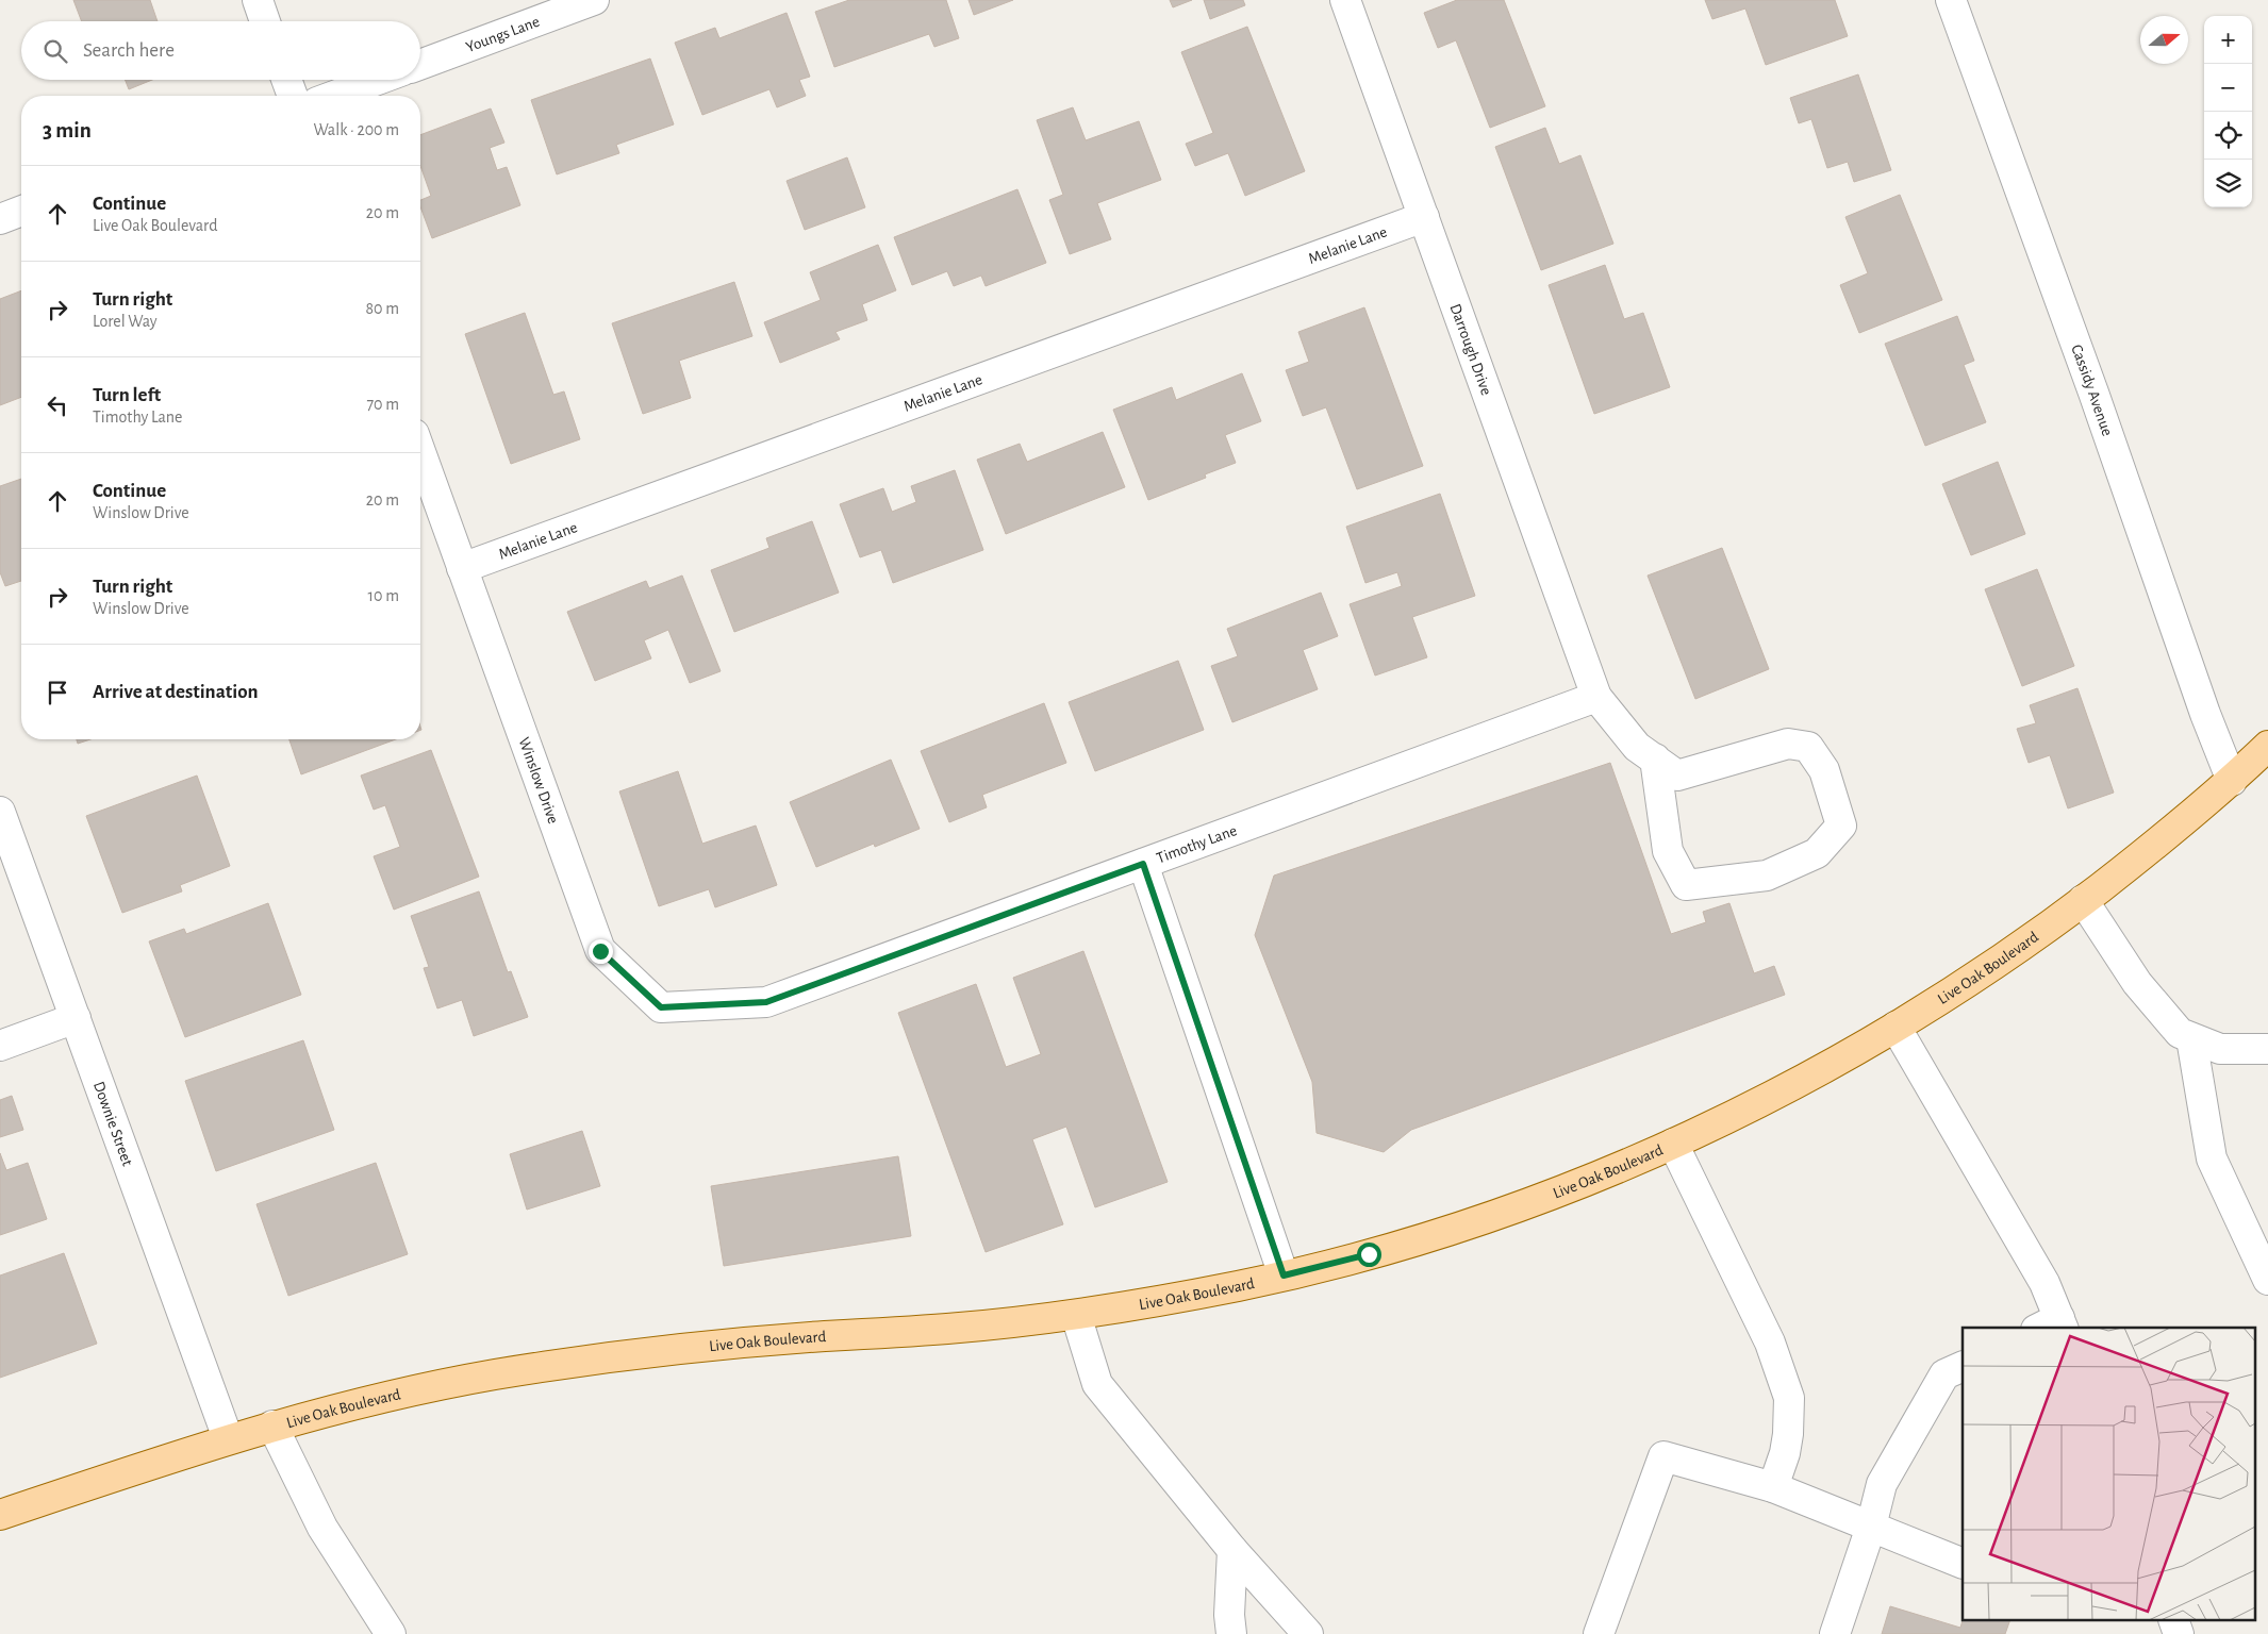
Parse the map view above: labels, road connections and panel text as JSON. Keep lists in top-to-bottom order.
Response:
{
  "streets": {
    "main road": ["Live Oak Boulevard"],
    "street": [
      "Youngs Lane",
      "Melanie Lane",
      "Darrough Drive",
      "Cassidy Avenue",
      "Winslow Drive",
      "Timothy Lane",
      "Downie Street"
    ]
  },
  "crossings": [
    ["Melanie Lane", "Darrough Drive"],
    ["Melanie Lane", "Winslow Drive"],
    ["Darrough Drive", "Timothy Lane"],
    ["Cassidy Avenue", "Live Oak Boulevard"],
    ["Winslow Drive", "Timothy Lane"],
    ["Live Oak Boulevard", "Downie Street"]
  ],
  "north": "right",
  "page": {
    "map_buttons": ["+", "−"],
    "search": "Search here",
    "heading": ["3 min", "Walk · 200 m"],
    "list": [
      ["Continue", "Live Oak Boulevard", "20 m"],
      ["Turn right", "Lorel Way", "80 m"],
      ["Turn left", "Timothy Lane", "70 m"],
      ["Continue", "Winslow Drive", "20 m"],
      ["Turn right", "Winslow Drive", "10 m"],
      "Arrive at destination"
    ]
  }
}
